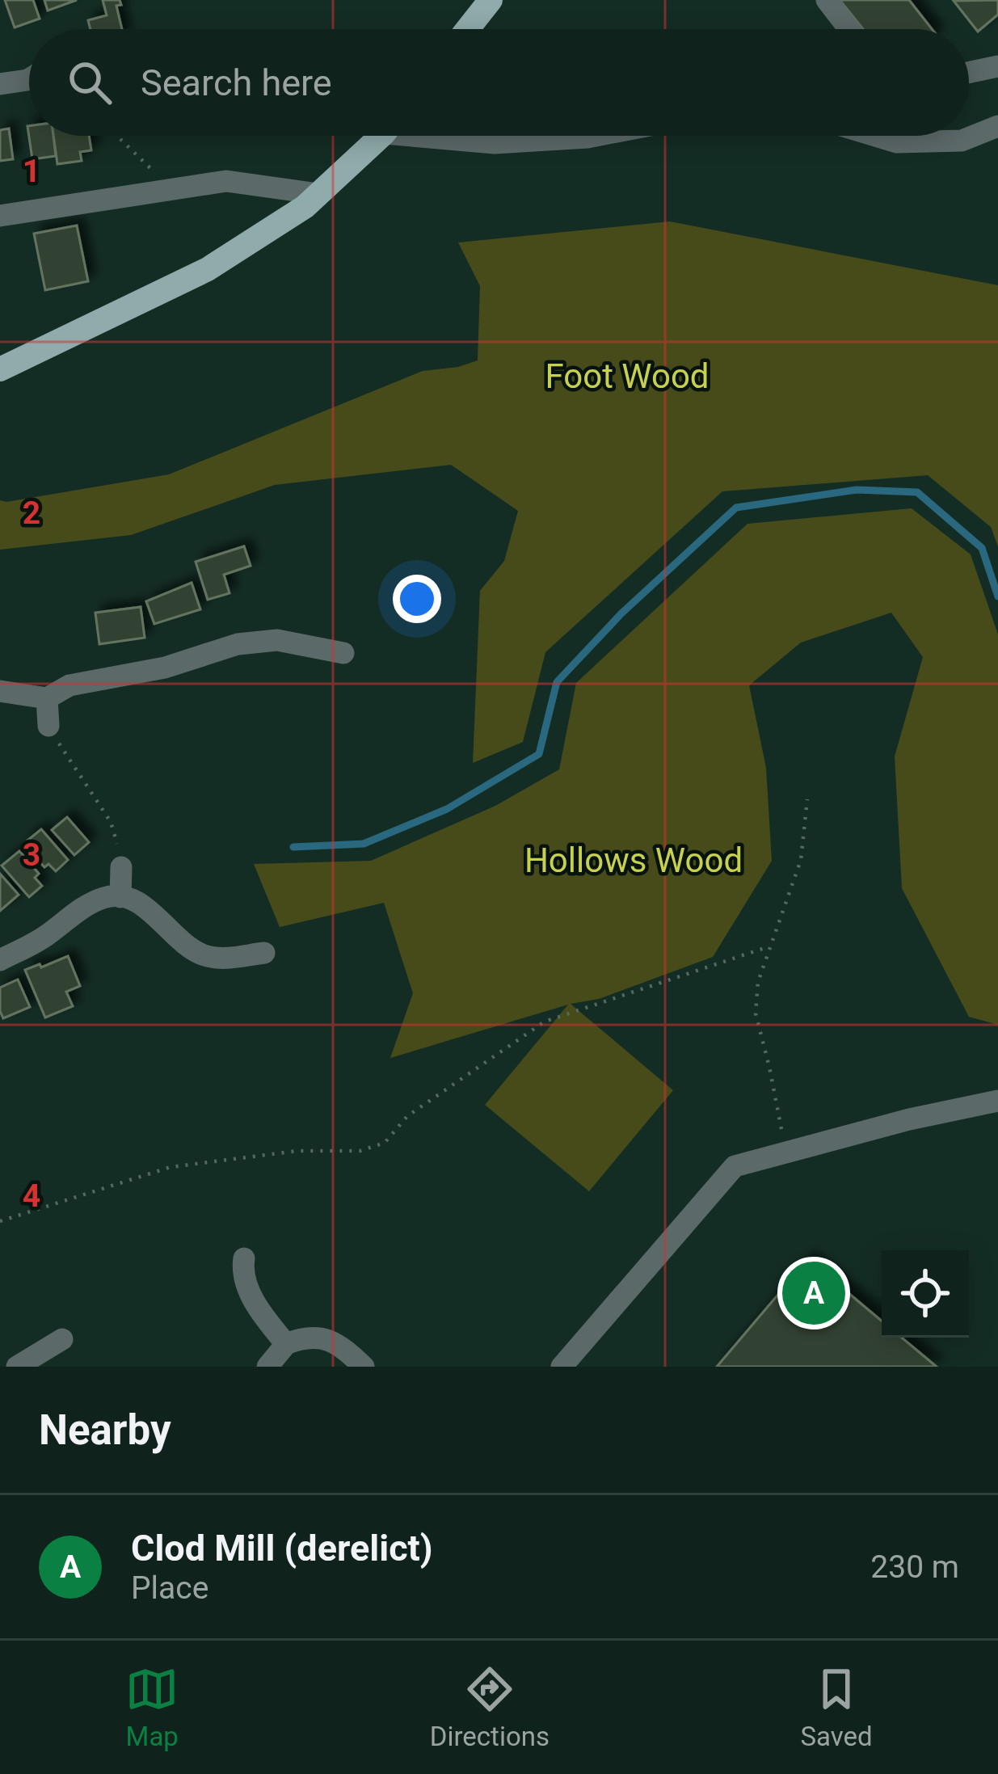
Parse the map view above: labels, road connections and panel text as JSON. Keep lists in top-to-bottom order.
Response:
{
  "parks": ["Foot Wood", "Hollows Wood"],
  "page": {
    "search": "Search here",
    "pins": "A",
    "heading": "Nearby",
    "list": [
      {
        "mark": "A",
        "name": "Clod Mill (derelict)",
        "note": "Place",
        "value": "230 m"
      }
    ],
    "nav": ["Map", "Directions", "Saved"]
  },
  "grid": {
    "rows": [
      "1",
      "2",
      "3",
      "4"
    ]
  }
}
